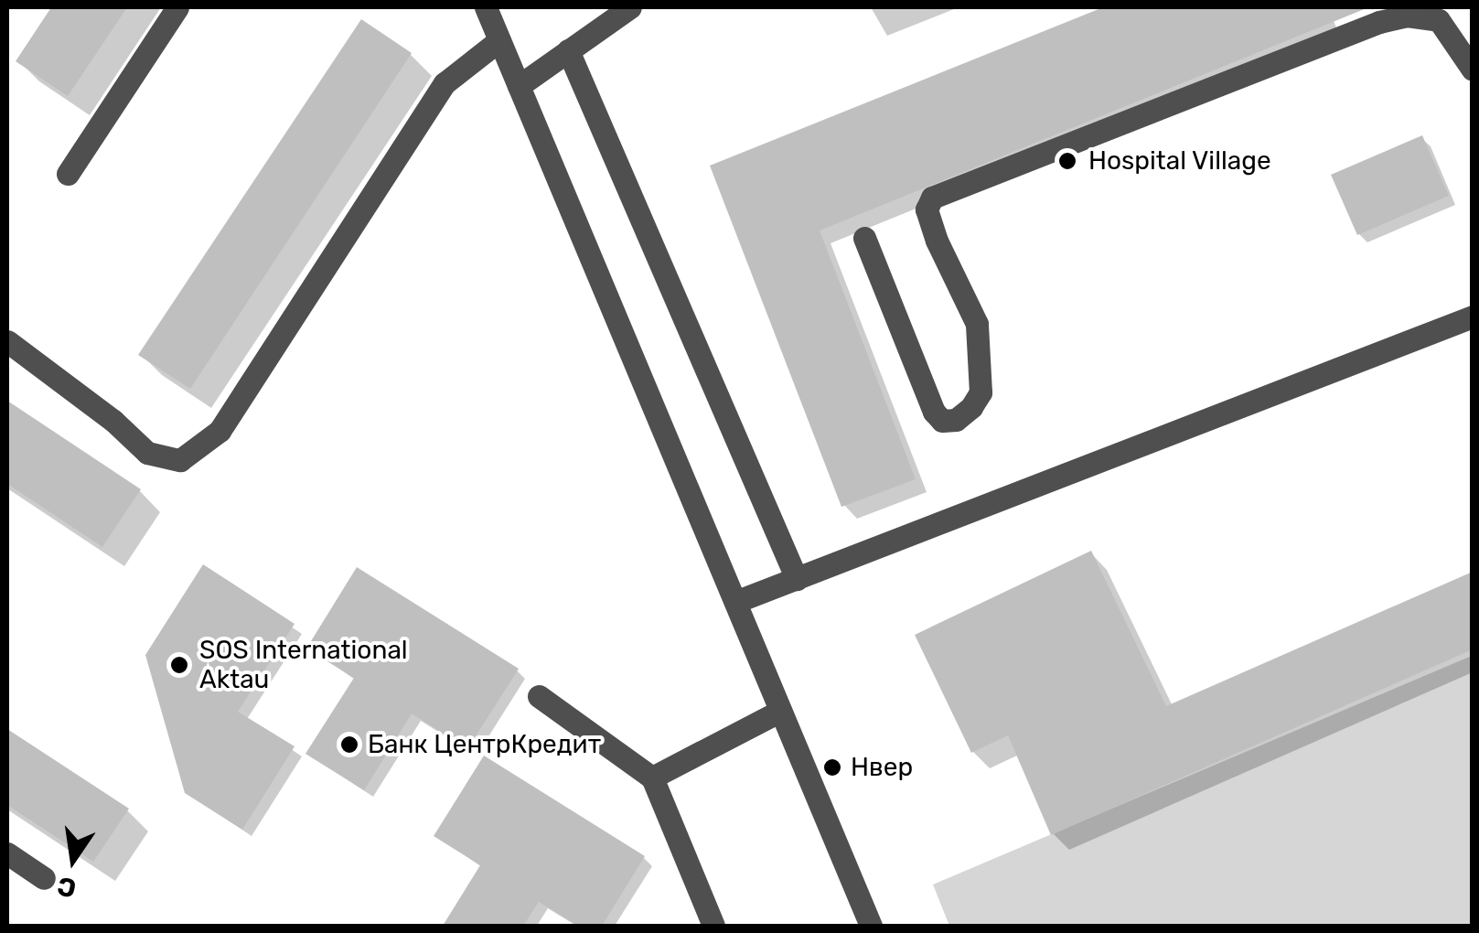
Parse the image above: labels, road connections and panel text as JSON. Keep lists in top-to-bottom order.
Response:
{
  "places": [
    "Hospital Village",
    "SOS International Aktau",
    "Банк ЦентрКредит",
    "Нвер"
  ],
  "north": "bottom"
}
